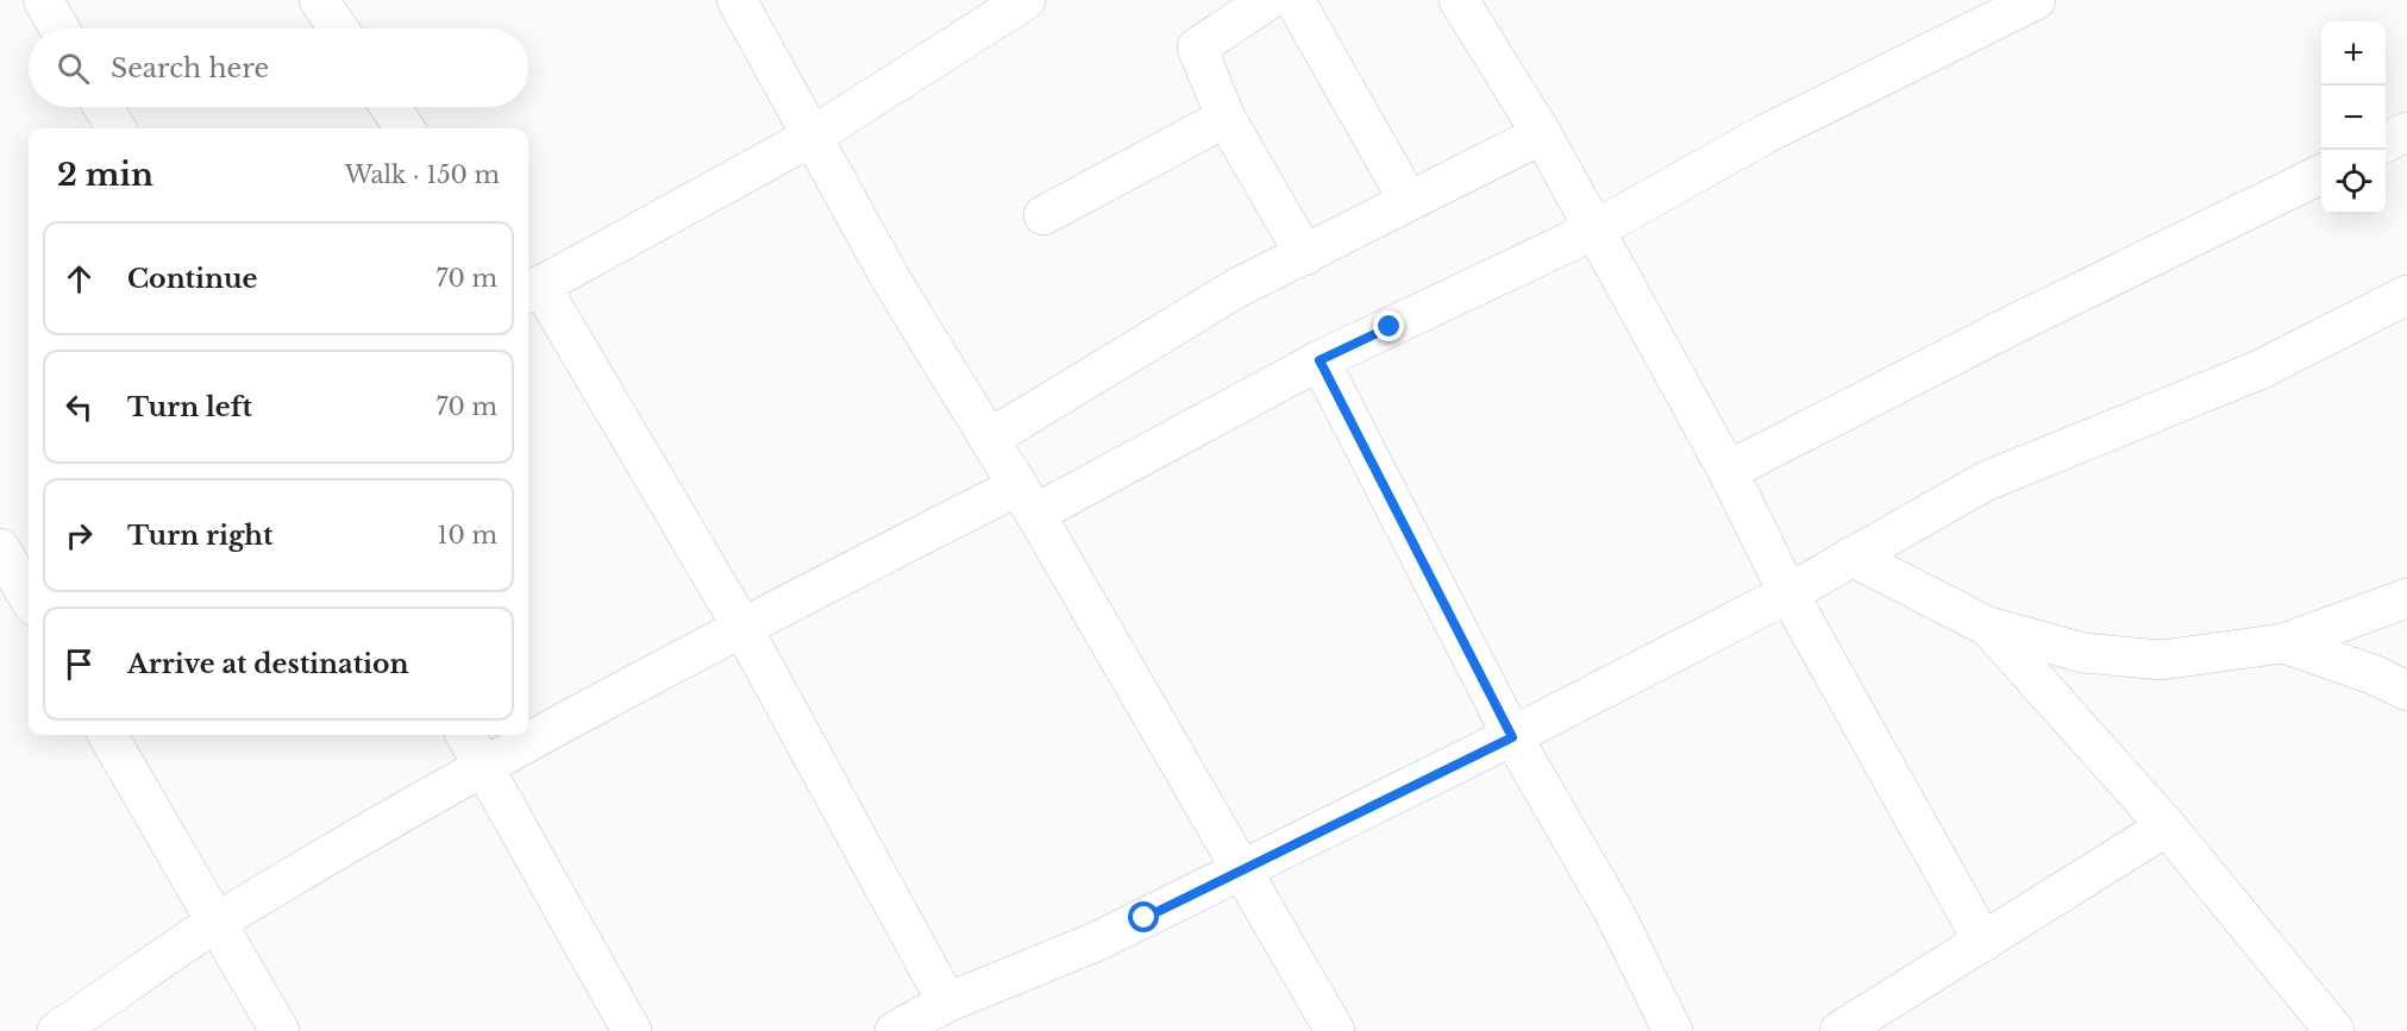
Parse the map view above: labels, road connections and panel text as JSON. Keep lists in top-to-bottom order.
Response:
{
  "page": {
    "map_buttons": ["+", "−"],
    "search": "Search here",
    "heading": ["2 min", "Walk · 150 m"],
    "list": [
      ["Continue", "70 m"],
      ["Turn left", "70 m"],
      ["Turn right", "10 m"],
      "Arrive at destination"
    ]
  }
}
